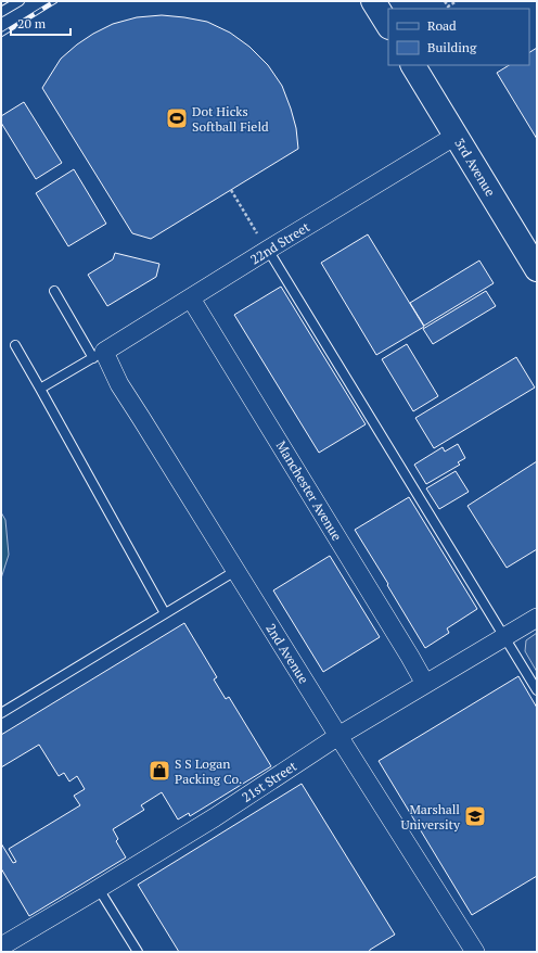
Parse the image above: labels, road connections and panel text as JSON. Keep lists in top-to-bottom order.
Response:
{
  "streets": {
    "main road": ["3rd Avenue"],
    "street": [
      "22nd Street",
      "Manchester Avenue",
      "2nd Avenue",
      "21st Street"
    ]
  },
  "crossings": [
    ["3rd Avenue", "22nd Street"],
    ["22nd Street", "Manchester Avenue"],
    ["22nd Street", "2nd Avenue"],
    ["Manchester Avenue", "21st Street"],
    ["2nd Avenue", "21st Street"]
  ],
  "places": {
    "sports": ["Dot Hicks Softball Field"],
    "shop": ["S S Logan Packing Co."],
    "school or university": ["Marshall University"]
  },
  "legend": ["Road", "Building"],
  "scale_bar": "20 m"
}
